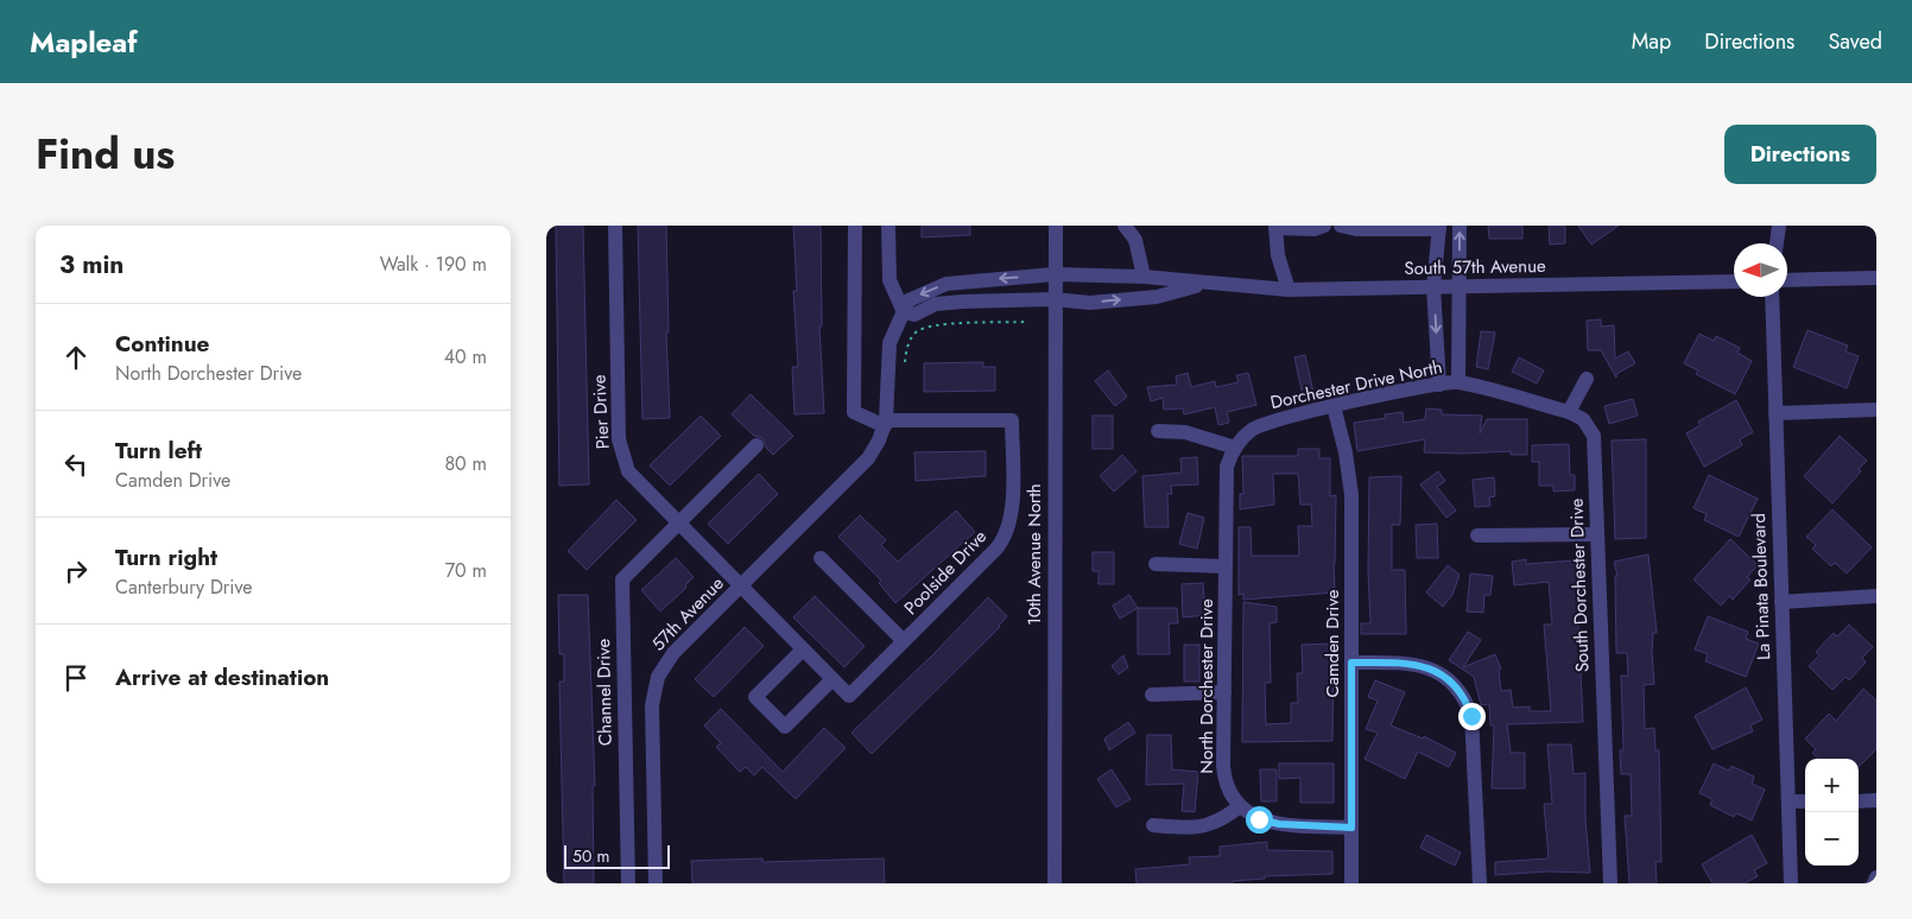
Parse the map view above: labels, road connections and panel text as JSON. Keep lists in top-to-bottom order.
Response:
{
  "streets": {
    "street": [
      "South 57th Avenue",
      "Dorchester Drive North",
      "Pier Drive",
      "10th Avenue North",
      "Poolside Drive",
      "South Dorchester Drive",
      "La Pinata Boulevard",
      "57th Avenue",
      "Camden Drive",
      "North Dorchester Drive",
      "Channel Drive"
    ]
  },
  "crossings": [
    ["South 57th Avenue", "10th Avenue North"],
    ["South 57th Avenue", "57th Avenue"],
    ["Dorchester Drive North", "South Dorchester Drive"],
    ["Dorchester Drive North", "Camden Drive"],
    ["Dorchester Drive North", "North Dorchester Drive"],
    ["Pier Drive", "Poolside Drive"],
    ["Pier Drive", "57th Avenue"],
    ["Pier Drive", "Channel Drive"],
    ["Poolside Drive", "57th Avenue"]
  ],
  "scale_bar": "50 m",
  "north": "left",
  "page": {
    "header": "Mapleaf",
    "nav": ["Map", "Directions", "Saved"],
    "title": "Find us",
    "buttons": "Directions",
    "heading": ["3 min", "Walk · 190 m"],
    "list": [
      ["Continue", "North Dorchester Drive", "40 m"],
      ["Turn left", "Camden Drive", "80 m"],
      ["Turn right", "Canterbury Drive", "70 m"],
      "Arrive at destination"
    ],
    "map_buttons": ["+", "−"],
    "scale": "50 m"
  }
}
